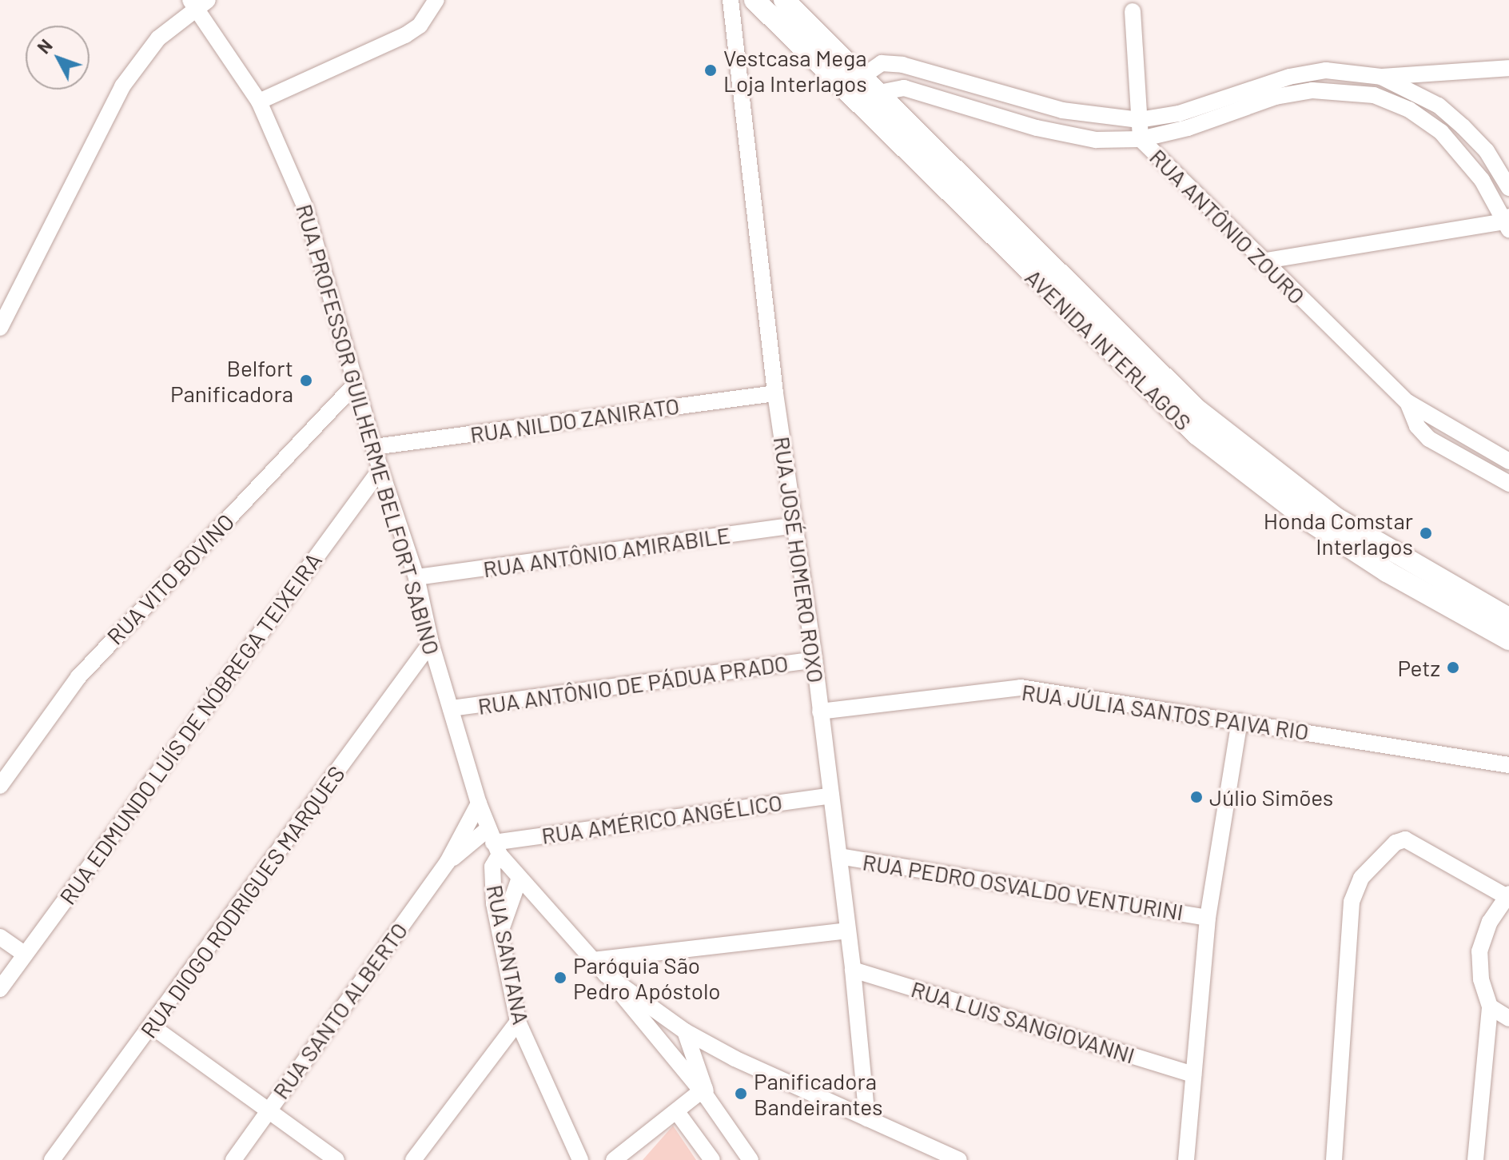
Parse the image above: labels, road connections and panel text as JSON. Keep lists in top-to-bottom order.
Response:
{
  "streets": {
    "main road": ["AVENIDA INTERLAGOS"],
    "street": [
      "RUA ANTÔNIO ZOURO",
      "RUA NILDO ZANIRATO",
      "RUA PROFESSOR GUILHERME BELFORT SABINO",
      "RUA ANTÔNIO AMIRABILE",
      "RUA JOSÉ HOMERO ROXO",
      "RUA VITO BOVINO",
      "RUA ANTÔNIO DE PÁDUA PRADO",
      "RUA JÚLIA SANTOS PAIVA RIO",
      "RUA EDMUNDO LUÍS DE NÓBREGA TEIXEIRA",
      "RUA AMÉRICO ANGÉLICO",
      "RUA PEDRO OSVALDO VENTURINI",
      "RUA DIOGO RODRIGUES MARQUES",
      "RUA SANTANA",
      "RUA SANTO ALBERTO",
      "RUA LUIS SANGIOVANNI"
    ]
  },
  "crossings": [
    ["RUA NILDO ZANIRATO", "RUA PROFESSOR GUILHERME BELFORT SABINO"],
    ["RUA NILDO ZANIRATO", "RUA JOSÉ HOMERO ROXO"],
    ["RUA PROFESSOR GUILHERME BELFORT SABINO", "RUA ANTÔNIO AMIRABILE"],
    ["RUA PROFESSOR GUILHERME BELFORT SABINO", "RUA VITO BOVINO"],
    ["RUA PROFESSOR GUILHERME BELFORT SABINO", "RUA ANTÔNIO DE PÁDUA PRADO"],
    ["RUA PROFESSOR GUILHERME BELFORT SABINO", "RUA EDMUNDO LUÍS DE NÓBREGA TEIXEIRA"],
    ["RUA PROFESSOR GUILHERME BELFORT SABINO", "RUA AMÉRICO ANGÉLICO"],
    ["RUA PROFESSOR GUILHERME BELFORT SABINO", "RUA DIOGO RODRIGUES MARQUES"],
    ["RUA PROFESSOR GUILHERME BELFORT SABINO", "RUA SANTANA"],
    ["RUA PROFESSOR GUILHERME BELFORT SABINO", "RUA SANTO ALBERTO"],
    ["RUA ANTÔNIO AMIRABILE", "RUA JOSÉ HOMERO ROXO"],
    ["RUA JOSÉ HOMERO ROXO", "RUA ANTÔNIO DE PÁDUA PRADO"],
    ["RUA JOSÉ HOMERO ROXO", "RUA JÚLIA SANTOS PAIVA RIO"],
    ["RUA JOSÉ HOMERO ROXO", "RUA AMÉRICO ANGÉLICO"],
    ["RUA JOSÉ HOMERO ROXO", "RUA PEDRO OSVALDO VENTURINI"],
    ["RUA JOSÉ HOMERO ROXO", "RUA LUIS SANGIOVANNI"],
    ["RUA AMÉRICO ANGÉLICO", "RUA SANTANA"],
    ["RUA AMÉRICO ANGÉLICO", "RUA SANTO ALBERTO"],
    ["RUA SANTANA", "RUA SANTO ALBERTO"]
  ],
  "places": [
    "Vestcasa Mega Loja Interlagos",
    "Belfort Panificadora",
    "Honda Comstar Interlagos",
    "Petz",
    "Júlio Simões",
    "Paróquia São Pedro Apóstolo",
    "Panificadora Bandeirantes"
  ],
  "north": "top left"
}
